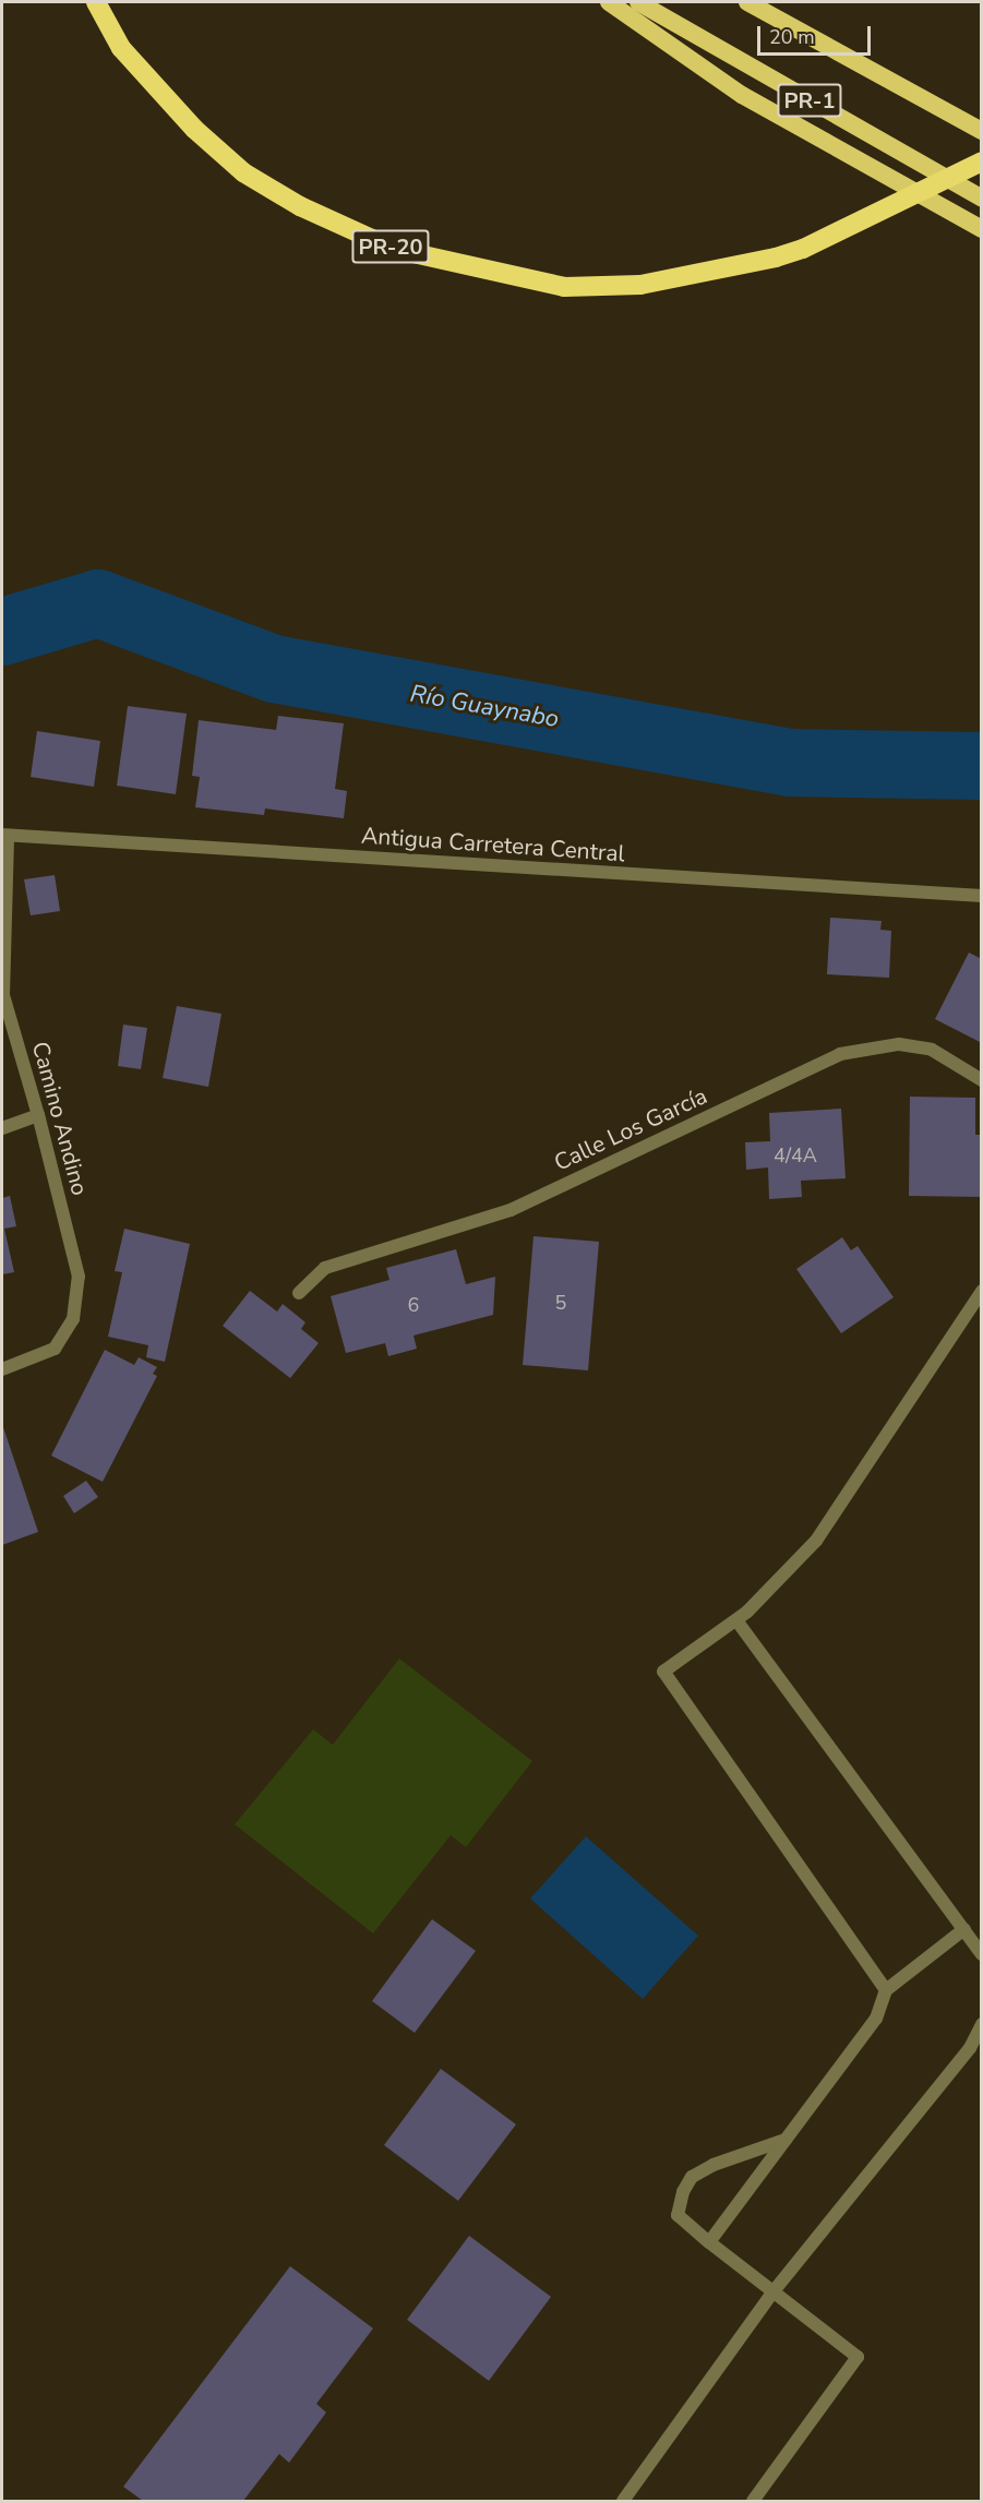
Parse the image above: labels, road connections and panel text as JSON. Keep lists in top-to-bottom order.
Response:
{
  "streets": {
    "highway": ["PR-1", "PR-20"],
    "street": ["Antigua Carretera Central", "Camino Andino", "Calle Los García"]
  },
  "crossings": [
    ["Antigua Carretera Central", "Camino Andino"]
  ],
  "water": ["Río Guaynabo"],
  "house_numbers": ["4/4A", "5", "6"],
  "scale_bar": "20 m"
}
